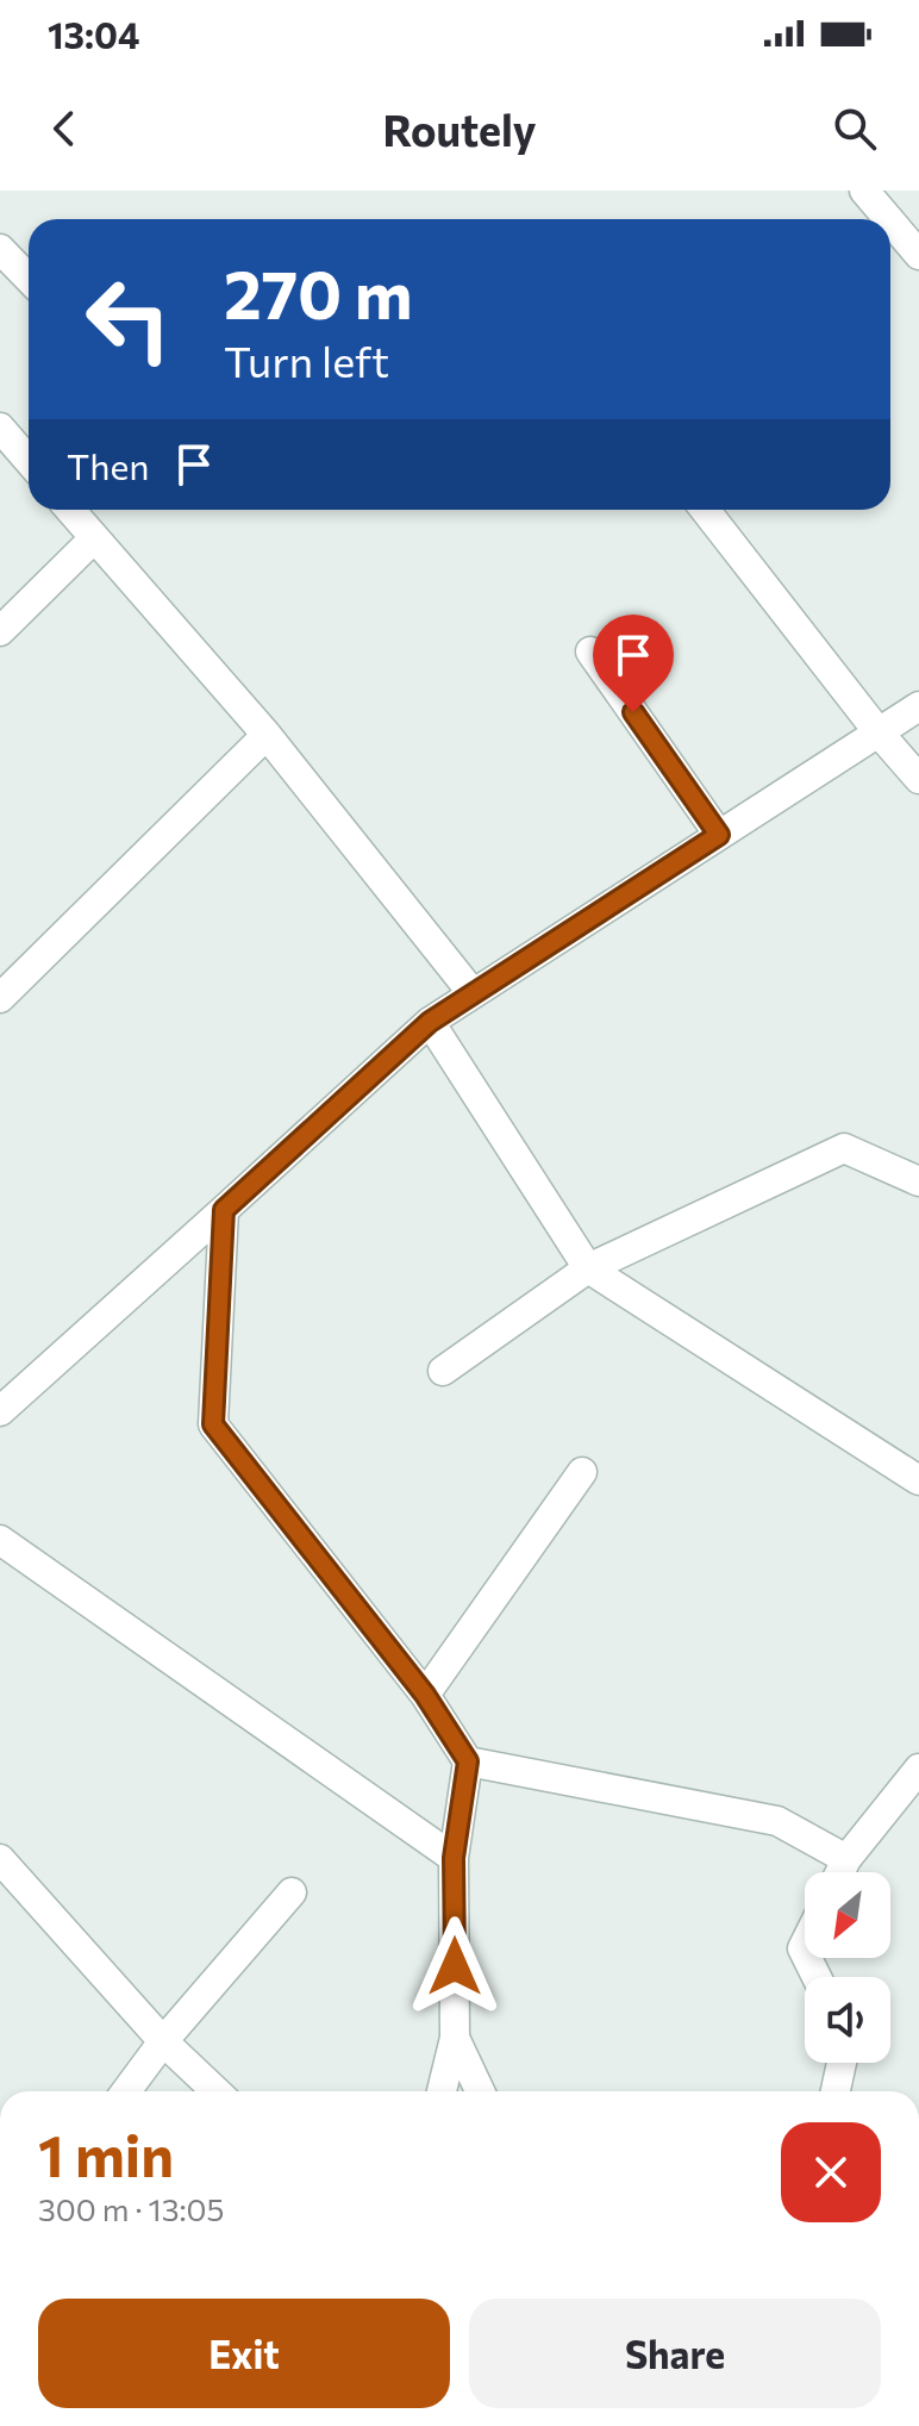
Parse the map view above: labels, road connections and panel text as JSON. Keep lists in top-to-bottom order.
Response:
{
  "north": "bottom left",
  "page": {
    "status": "13:04",
    "header": "Routely",
    "turn": ["270 m", "Turn left"],
    "then": "Then",
    "heading": ["1 min", "300 m · 13:05"],
    "buttons": ["Exit", "Share"]
  }
}
